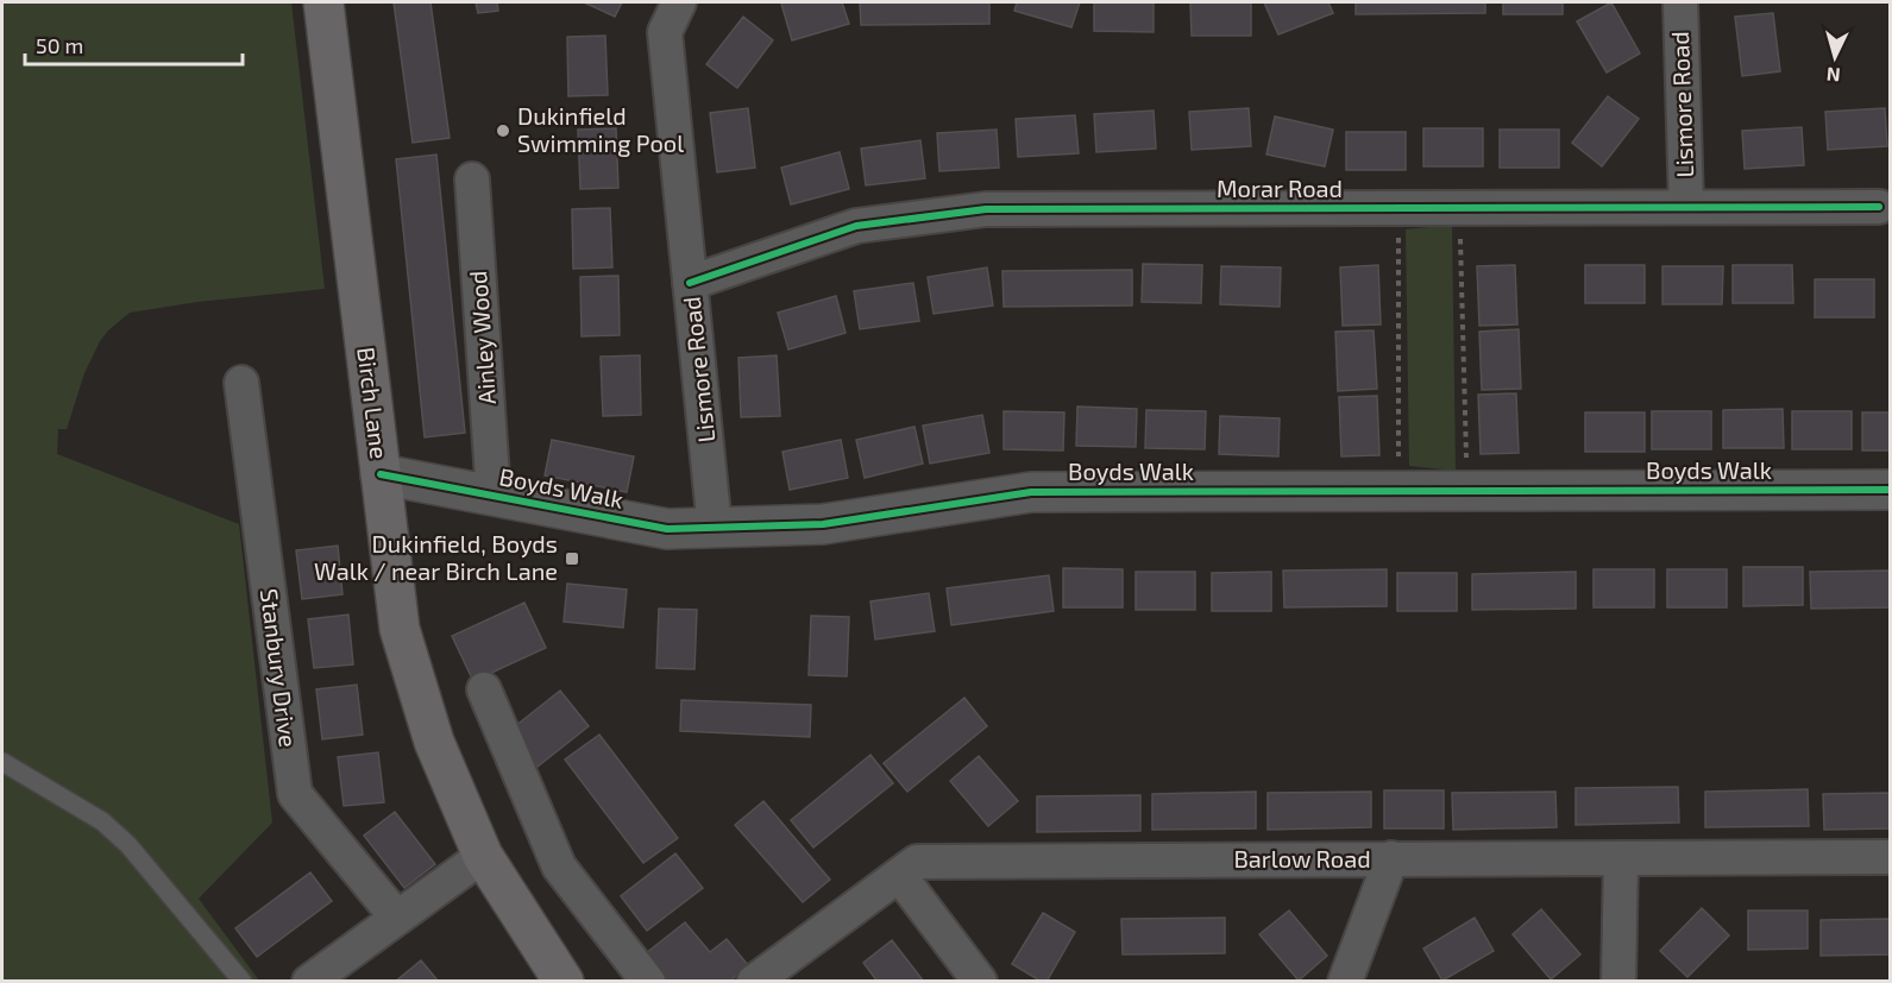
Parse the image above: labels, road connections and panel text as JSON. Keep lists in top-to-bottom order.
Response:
{
  "streets": {
    "main road": ["Birch Lane"],
    "street": [
      "Lismore Road",
      "Morar Road",
      "Ainley Wood",
      "Boyds Walk",
      "Stanbury Drive",
      "Barlow Road"
    ]
  },
  "crossings": [
    ["Lismore Road", "Morar Road"],
    ["Lismore Road", "Boyds Walk"],
    ["Ainley Wood", "Boyds Walk"],
    ["Birch Lane", "Boyds Walk"]
  ],
  "places": {
    "other": ["Dukinfield Swimming Pool"],
    "transit": ["Dukinfield, Boyds Walk / near Birch Lane"]
  },
  "scale_bar": "50 m",
  "north": "bottom"
}
